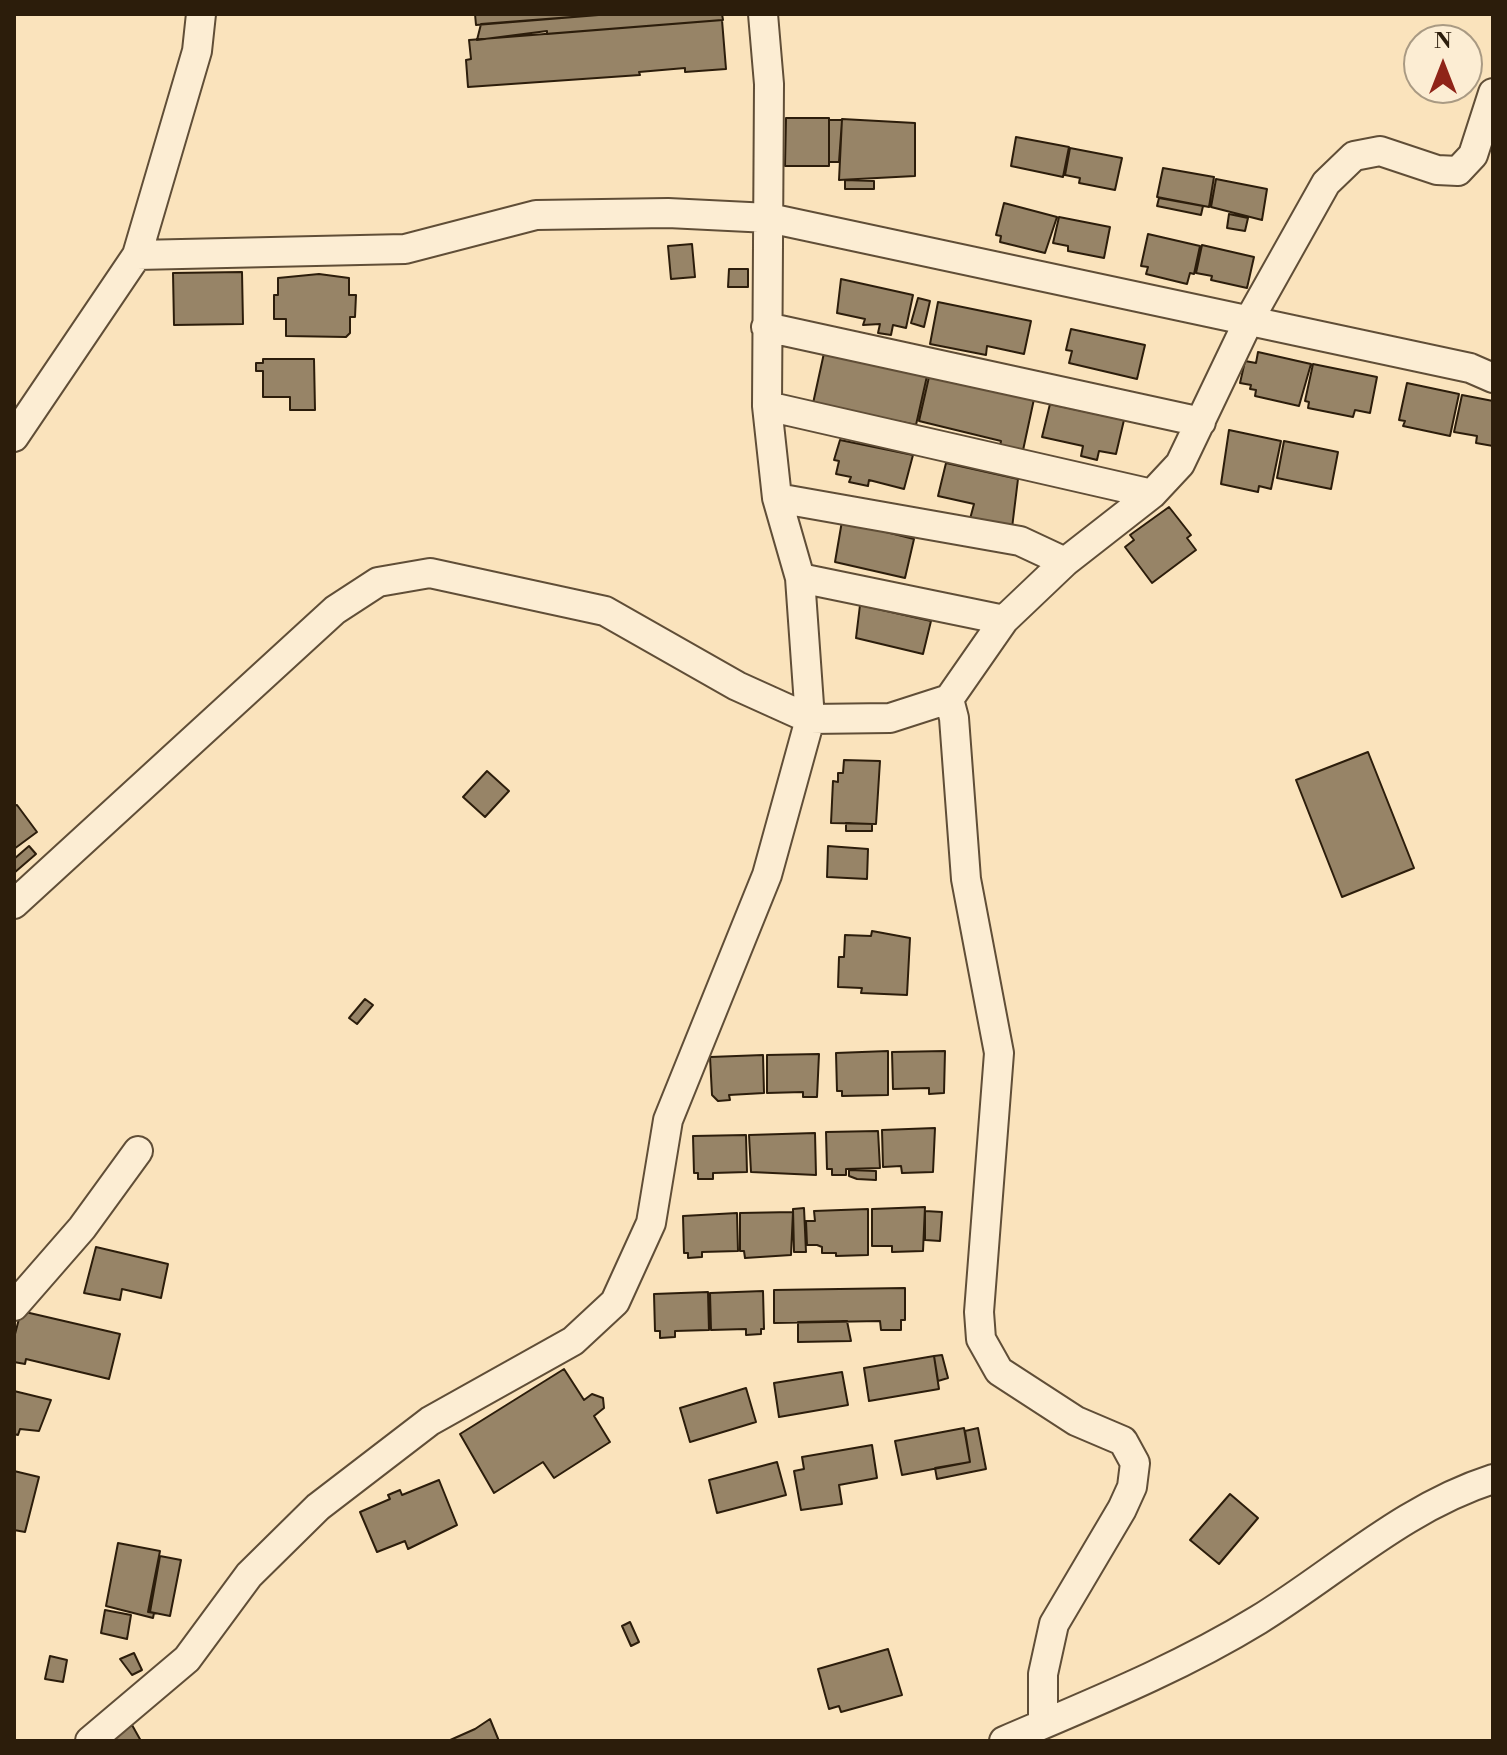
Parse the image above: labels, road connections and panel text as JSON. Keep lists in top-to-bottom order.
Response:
{
  "north": "top"
}
